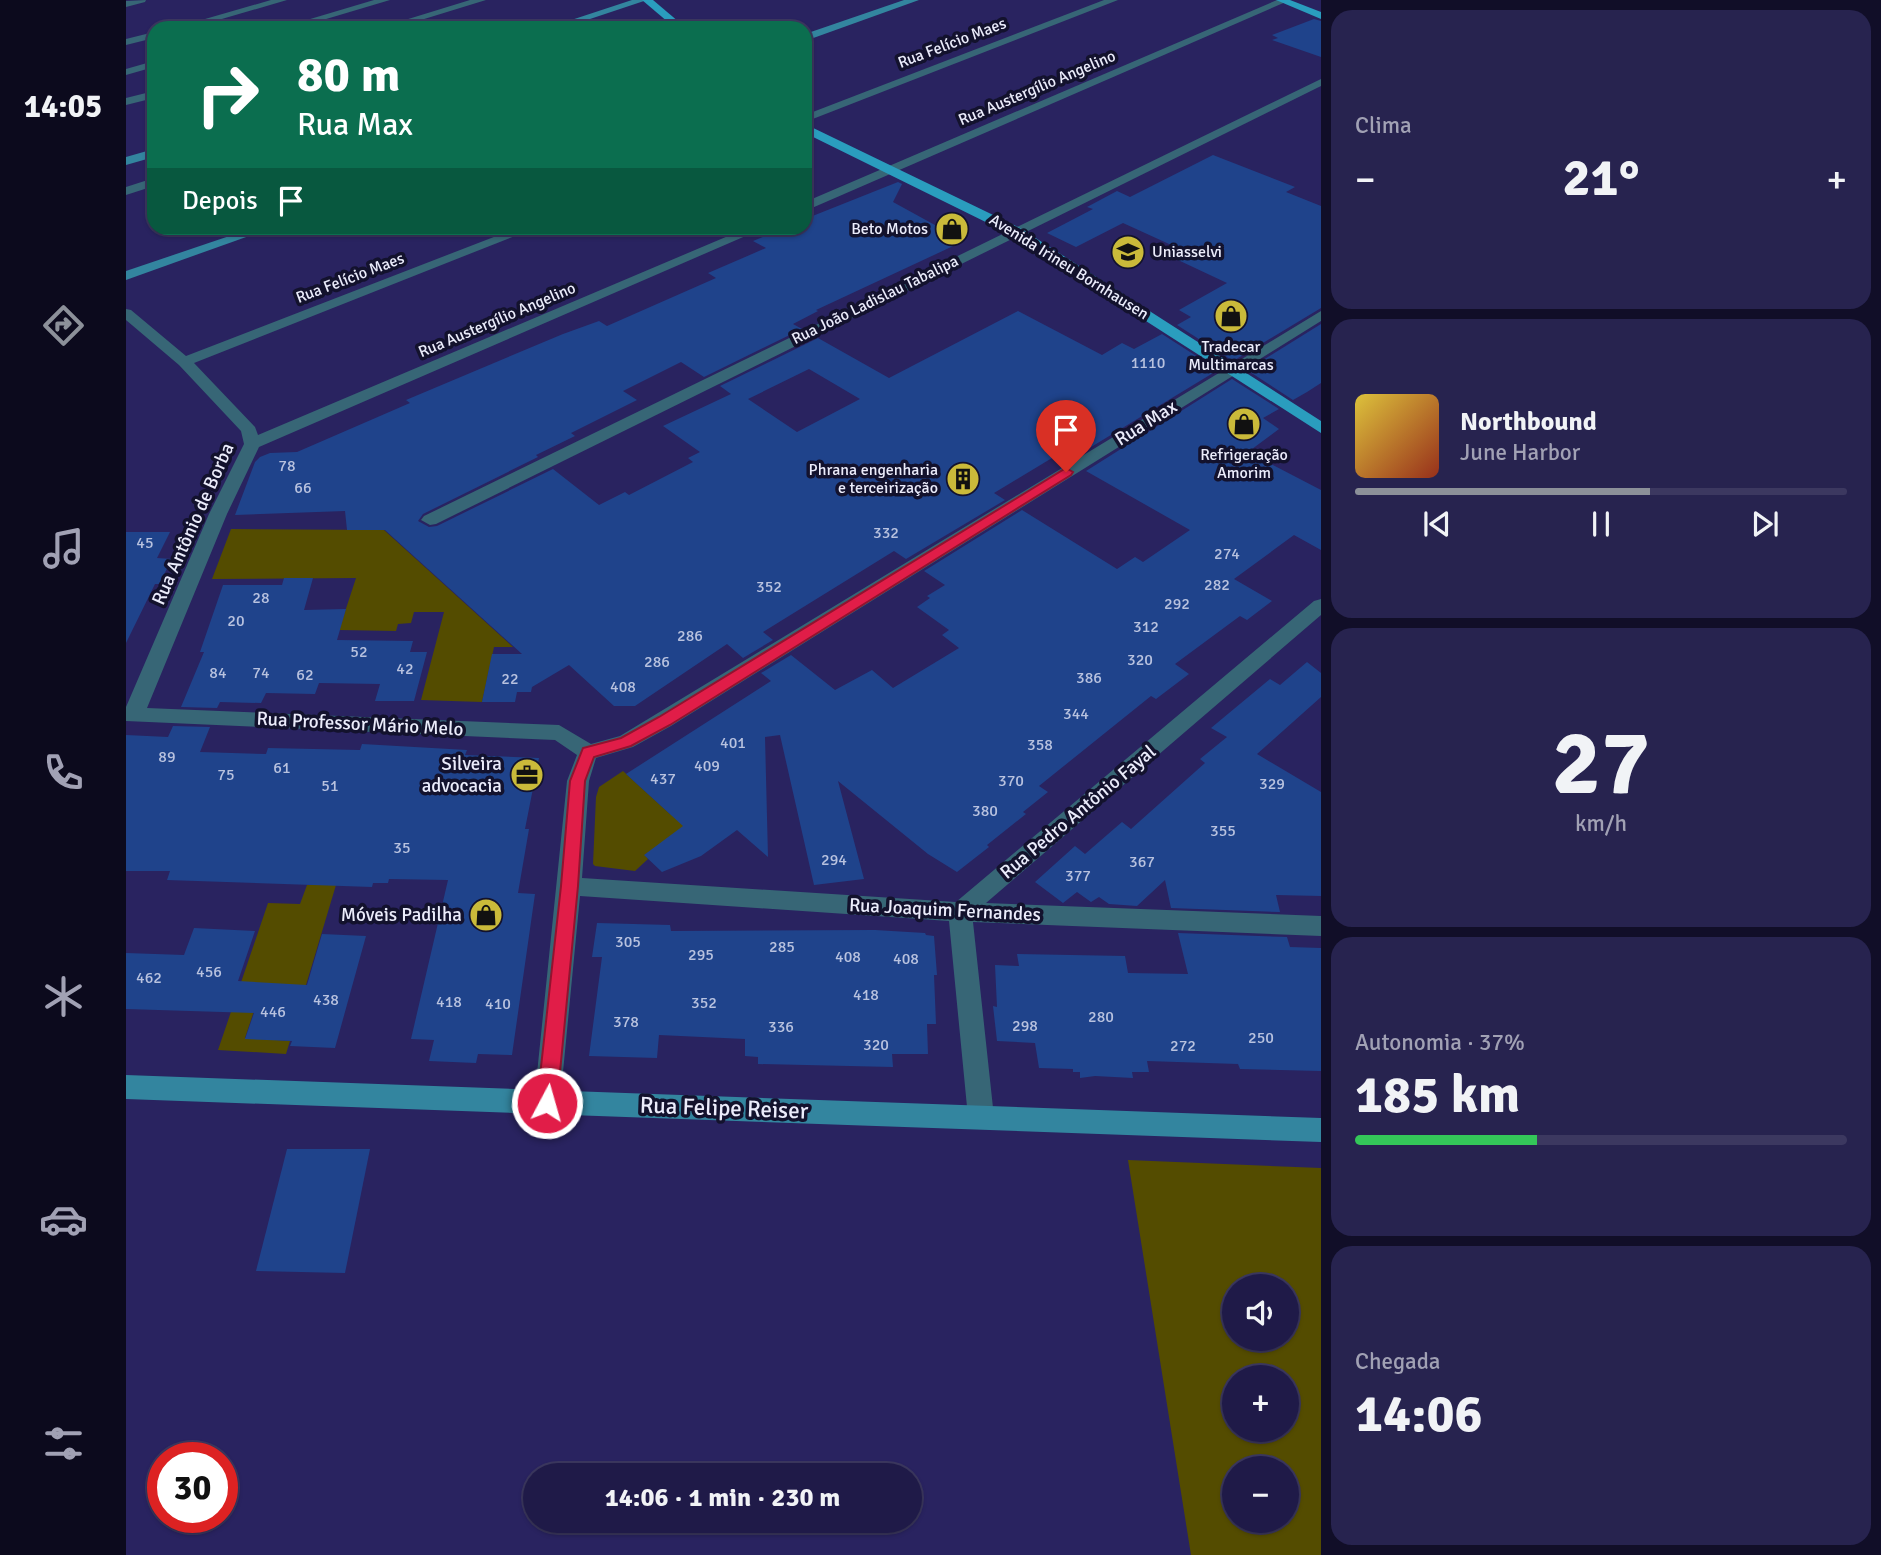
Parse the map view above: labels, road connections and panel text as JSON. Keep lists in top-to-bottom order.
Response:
{
  "streets": {
    "main road": ["Avenida Irineu Bornhausen"],
    "street": [
      "Rua Felício Maes",
      "Rua Austergílio Angelino",
      "Rua João Ladislau Tabalipa",
      "Rua Max",
      "Rua Antônio de Borba",
      "Rua Professor Mário Melo",
      "Rua Pedro Antônio Fayal",
      "Rua Joaquim Fernandes",
      "Rua Felipe Reiser"
    ]
  },
  "crossings": [
    ["Rua Felício Maes", "Rua Antônio de Borba"],
    ["Rua Austergílio Angelino", "Avenida Irineu Bornhausen"],
    ["Rua Austergílio Angelino", "Rua Antônio de Borba"],
    ["Avenida Irineu Bornhausen", "Rua João Ladislau Tabalipa"],
    ["Avenida Irineu Bornhausen", "Rua Max"],
    ["Rua Max", "Rua Professor Mário Melo"],
    ["Rua Antônio de Borba", "Rua Professor Mário Melo"],
    ["Rua Pedro Antônio Fayal", "Rua Joaquim Fernandes"]
  ],
  "places": {
    "shop": [
      "Beto Motos",
      "Tradecar Multimarcas",
      "Refrigeração Amorim",
      "Móveis Padilha"
    ],
    "school or university": ["Uniasselvi"],
    "building": ["Phrana engenharia e terceirização"],
    "office": ["Silveira advocacia"]
  },
  "house_numbers": [
    "1110",
    "78",
    "66",
    "332",
    "45",
    "274",
    "282",
    "352",
    "28",
    "292",
    "20",
    "312",
    "286",
    "52",
    "320",
    "286",
    "42",
    "84",
    "74",
    "62",
    "386",
    "22",
    "408",
    "344",
    "401",
    "358",
    "89",
    "409",
    "61",
    "75",
    "437",
    "370",
    "329",
    "51",
    "380",
    "355",
    "35",
    "294",
    "367",
    "377",
    "305",
    "285",
    "295",
    "408",
    "408",
    "456",
    "462",
    "418",
    "438",
    "418",
    "352",
    "410",
    "446",
    "280",
    "378",
    "298",
    "336",
    "250",
    "320",
    "272"
  ],
  "page": {
    "tabs": "14:05",
    "tile": [
      "Clima",
      ["27", "km/h"],
      ["Autonomia · 37%", "185 km"],
      ["Chegada", "14:06"]
    ],
    "turn": ["80 m", "Rua Max"],
    "heat": ["−", "21°", "+"],
    "then": "Depois",
    "song": ["Northbound", "June Harbor"],
    "map_buttons": ["+", "−"],
    "limit": "30",
    "trip": "14:06 · 1 min · 230 m"
  }
}
